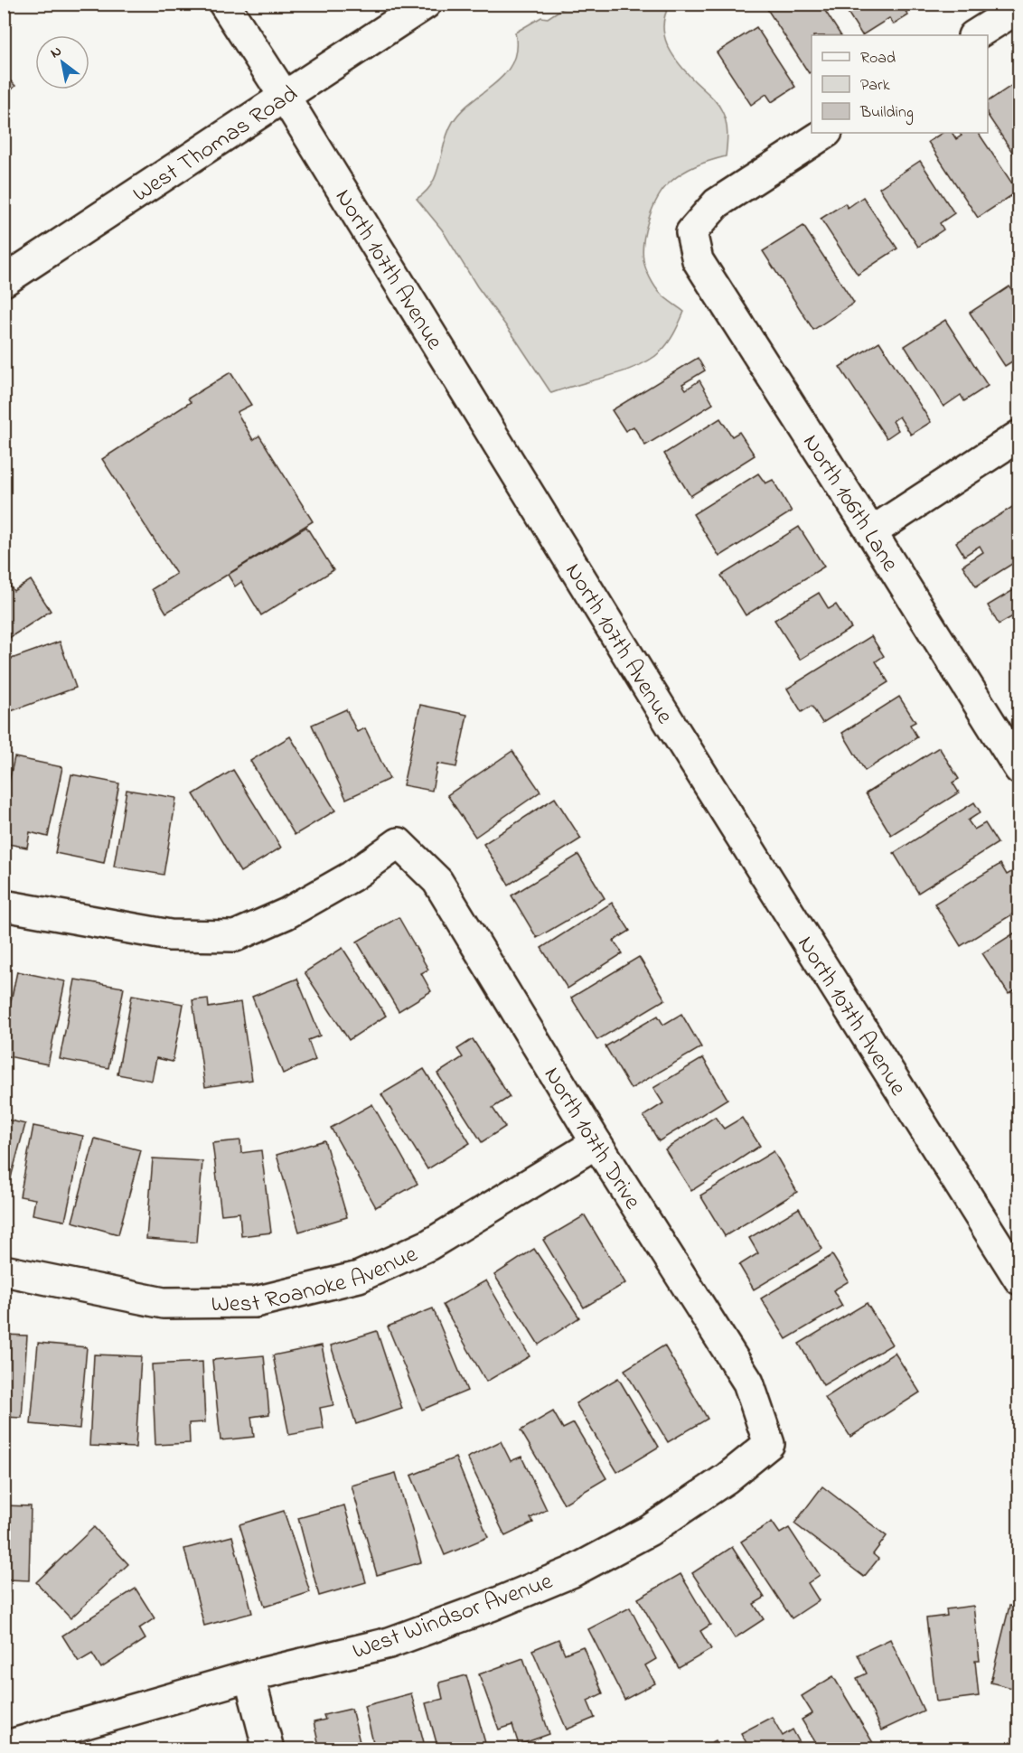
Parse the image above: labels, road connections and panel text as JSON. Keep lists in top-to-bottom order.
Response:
{
  "streets": {
    "street": [
      "West Thomas Road",
      "North 107th Avenue",
      "North 106th Lane",
      "North 107th Drive",
      "West Roanoke Avenue",
      "West Windsor Avenue"
    ]
  },
  "crossings": [
    ["West Thomas Road", "North 107th Avenue"],
    ["North 107th Drive", "West Roanoke Avenue"],
    ["North 107th Drive", "West Windsor Avenue"]
  ],
  "legend": ["Road", "Park", "Building"],
  "north": "top left"
}
